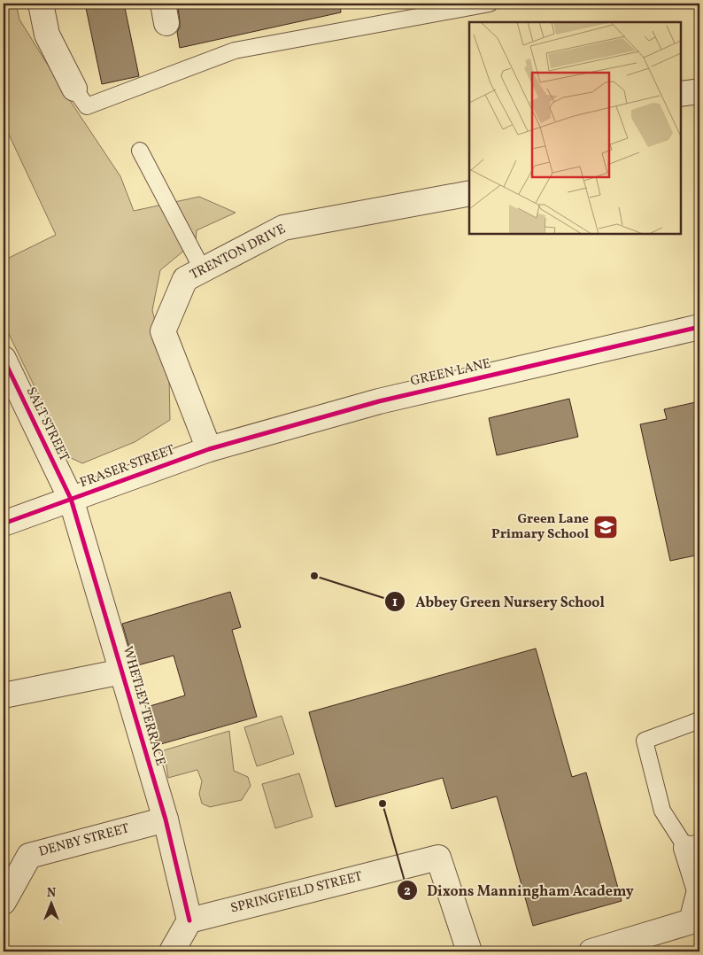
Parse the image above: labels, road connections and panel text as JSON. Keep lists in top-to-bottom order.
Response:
{
  "streets": {
    "street": [
      "TRENTON DRIVE",
      "GREEN LANE",
      "SALT STREET",
      "FRASER STREET",
      "WHETLEY TERRACE",
      "DENBY STREET",
      "SPRINGFIELD STREET"
    ]
  },
  "crossings": [
    ["TRENTON DRIVE", "GREEN LANE"],
    ["TRENTON DRIVE", "FRASER STREET"],
    ["GREEN LANE", "FRASER STREET"],
    ["SALT STREET", "FRASER STREET"],
    ["SALT STREET", "WHETLEY TERRACE"],
    ["FRASER STREET", "WHETLEY TERRACE"],
    ["WHETLEY TERRACE", "DENBY STREET"],
    ["WHETLEY TERRACE", "SPRINGFIELD STREET"]
  ],
  "places": {
    "school or university": ["Green Lane Primary School"],
    "other": ["Abbey Green Nursery School", "Dixons Manningham Academy"]
  },
  "north": "top"
}
